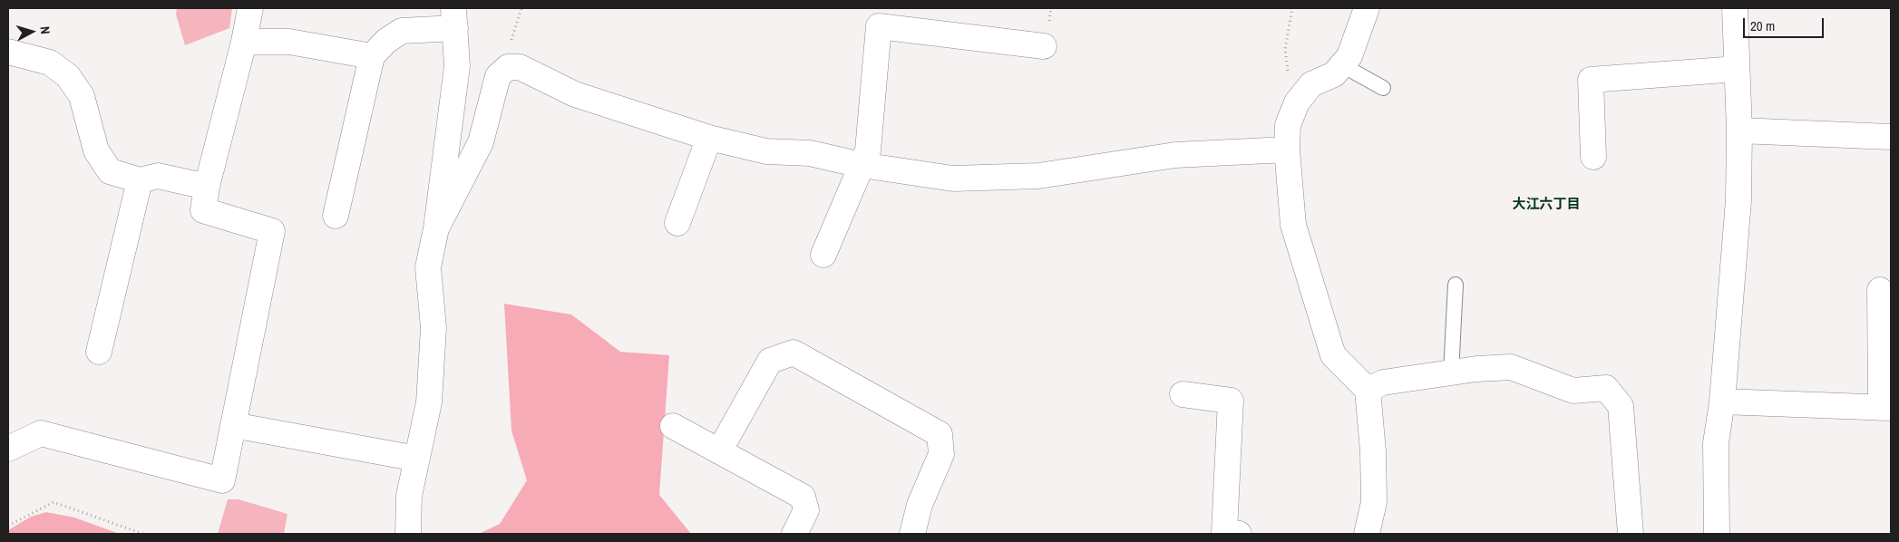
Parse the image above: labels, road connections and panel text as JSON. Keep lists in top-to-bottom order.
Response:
{
  "districts": ["大江六丁目"],
  "scale_bar": "20 m",
  "north": "right"
}
